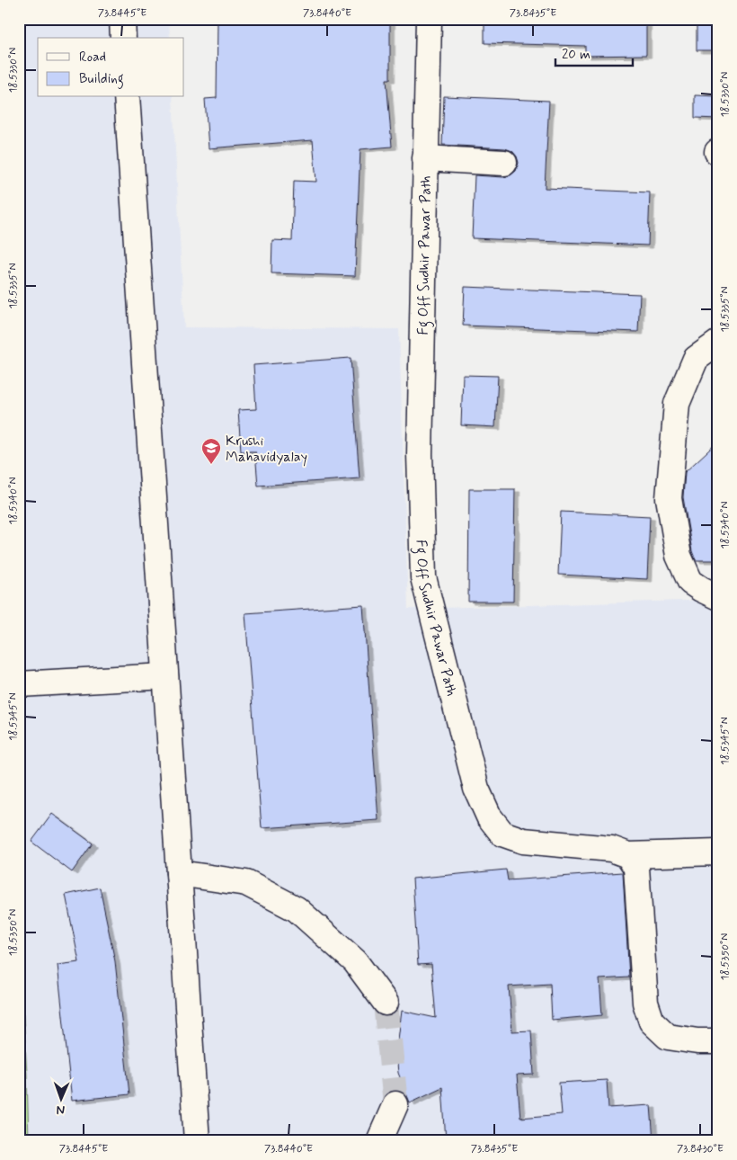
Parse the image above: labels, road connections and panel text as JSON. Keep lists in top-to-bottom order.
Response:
{
  "streets": {
    "street": ["Fg Off Sudhir Pawar Path"]
  },
  "places": {
    "school or university": ["Krushi Mahavidyalay"]
  },
  "legend": ["Road", "Building"],
  "scale_bar": "20 m",
  "north": "bottom",
  "coordinates": [
    "73.8445°E",
    "73.8440°E",
    "73.8435°E",
    "18.5330°N",
    "18.5335°N",
    "18.5340°N",
    "18.5345°N",
    "18.5350°N",
    "73.8430°E"
  ]
}
